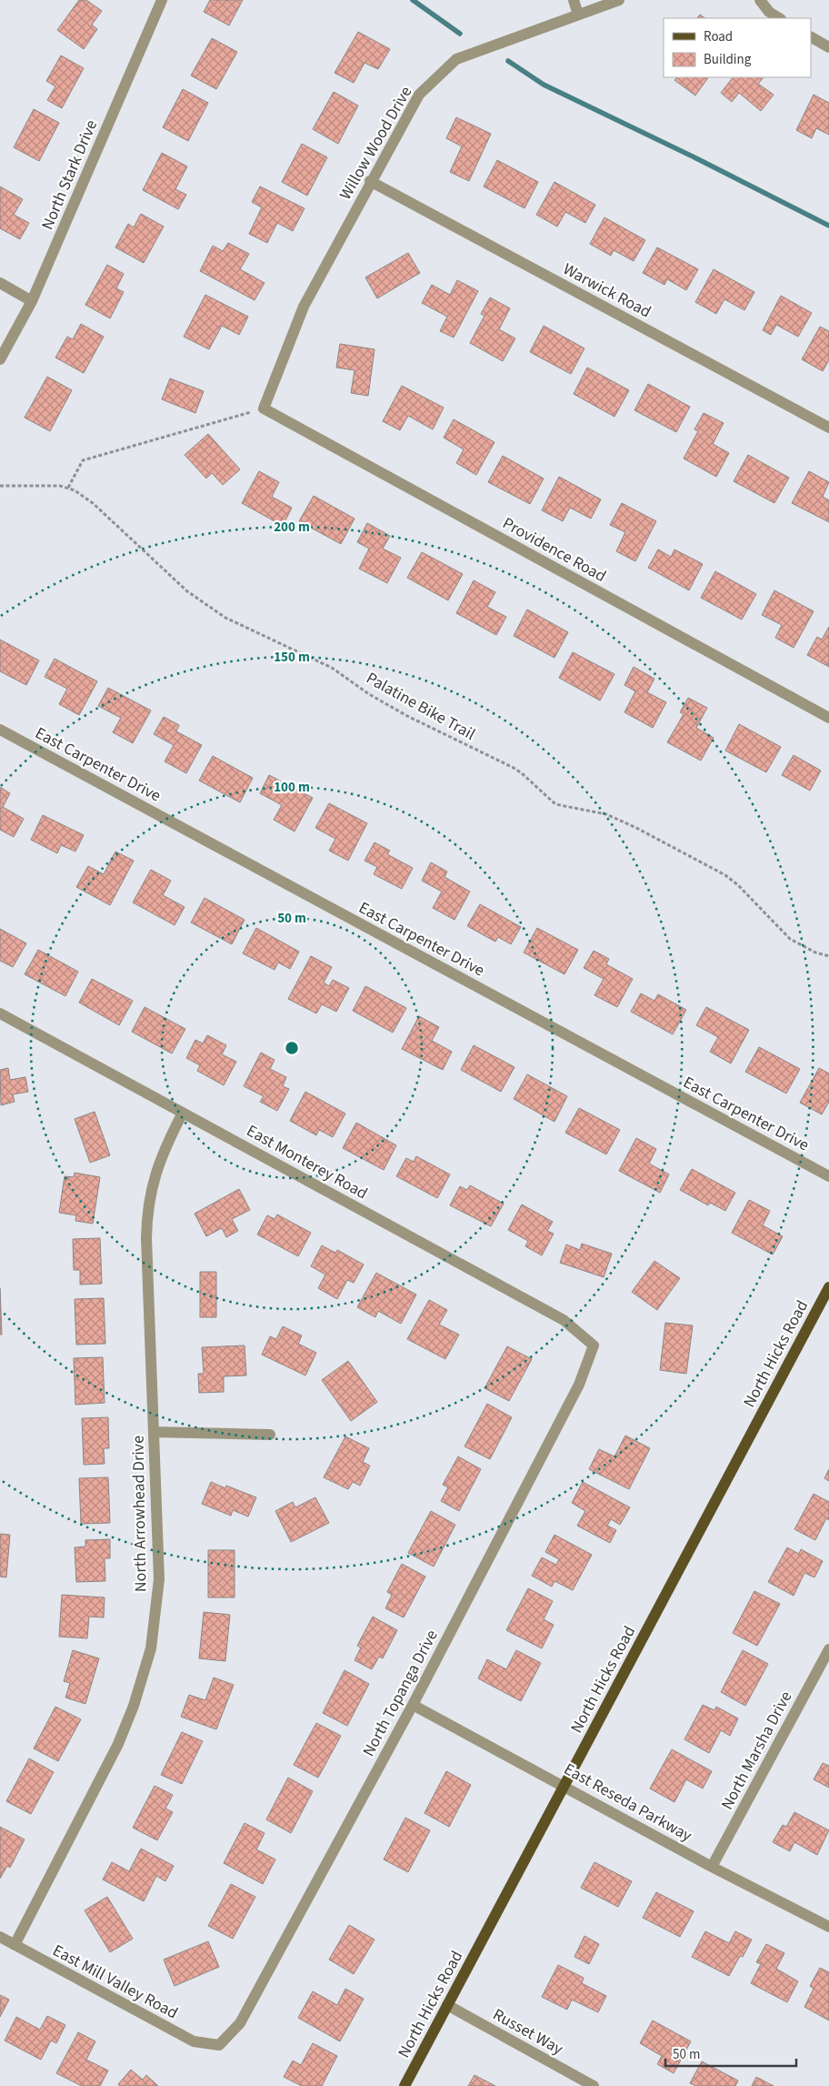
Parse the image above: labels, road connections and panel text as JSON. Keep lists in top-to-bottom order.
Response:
{
  "streets": {
    "main road": ["North Hicks Road"],
    "street": [
      "Willow Wood Drive",
      "North Stark Drive",
      "Warwick Road",
      "Providence Road",
      "East Carpenter Drive",
      "East Monterey Road",
      "North Arrowhead Drive",
      "North Topanga Drive",
      "North Marsha Drive",
      "East Reseda Parkway",
      "East Mill Valley Road",
      "Russet Way"
    ],
    "path": ["Palatine Bike Trail"]
  },
  "crossings": [
    ["Willow Wood Drive", "Warwick Road"],
    ["Willow Wood Drive", "Providence Road"],
    ["East Monterey Road", "North Arrowhead Drive"],
    ["East Monterey Road", "North Topanga Drive"],
    ["North Hicks Road", "East Reseda Parkway"],
    ["North Hicks Road", "Russet Way"],
    ["North Arrowhead Drive", "East Mill Valley Road"],
    ["North Topanga Drive", "East Reseda Parkway"],
    ["North Topanga Drive", "East Mill Valley Road"],
    ["North Marsha Drive", "East Reseda Parkway"]
  ],
  "legend": ["Road", "Building"],
  "scale_bar": "50 m",
  "rings": [
    "200 m",
    "150 m",
    "100 m",
    "50 m"
  ]
}
